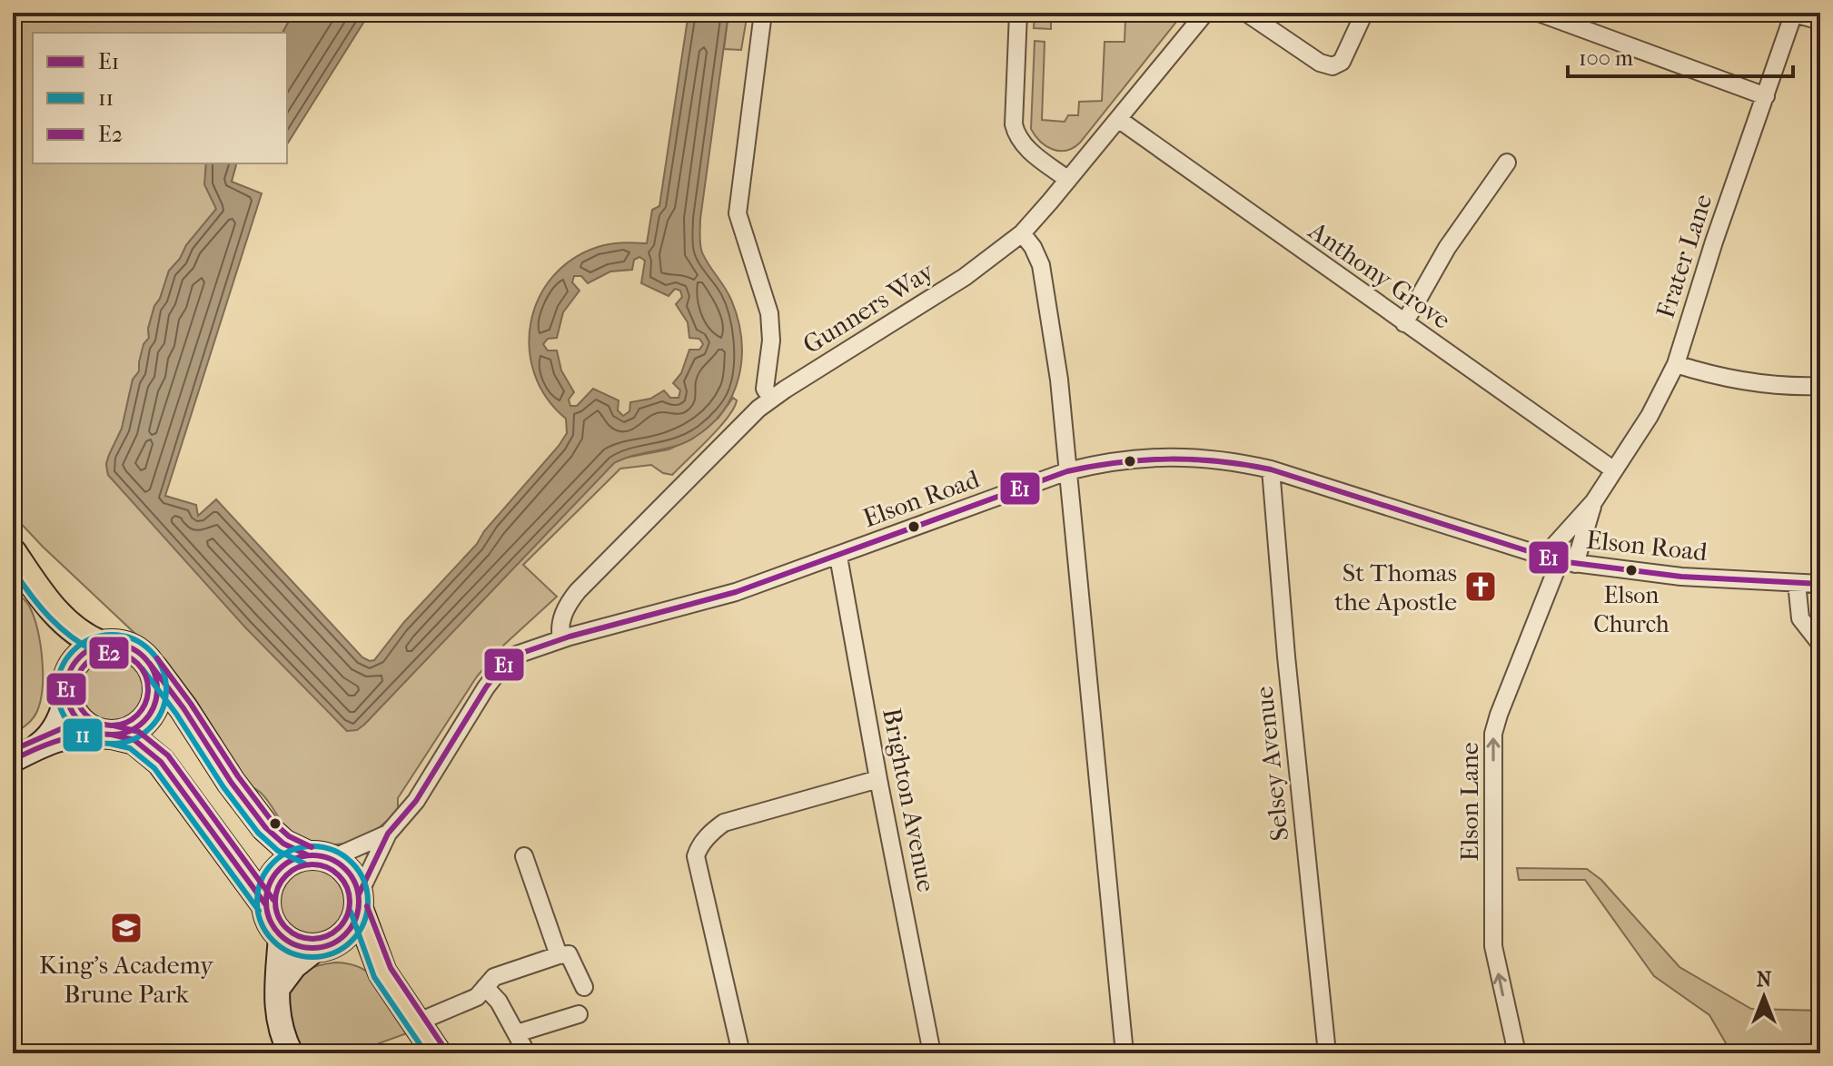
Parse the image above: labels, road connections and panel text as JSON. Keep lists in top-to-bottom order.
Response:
{
  "streets": {
    "street": [
      "Frater Lane",
      "Anthony Grove",
      "Gunners Way",
      "Elson Road",
      "Selsey Avenue",
      "Brighton Avenue",
      "Elson Lane"
    ]
  },
  "crossings": [
    ["Frater Lane", "Anthony Grove"],
    ["Frater Lane", "Elson Road"],
    ["Frater Lane", "Elson Lane"],
    ["Anthony Grove", "Gunners Way"],
    ["Gunners Way", "Elson Road"],
    ["Elson Road", "Selsey Avenue"],
    ["Elson Road", "Brighton Avenue"],
    ["Elson Road", "Elson Lane"]
  ],
  "one_way": ["Elson Lane"],
  "places": {
    "other": ["Elson Church"],
    "church": ["St Thomas the Apostle"],
    "school or university": ["King's Academy Brune Park"]
  },
  "lines": ["transit line E1", "transit line 11", "transit line E2"],
  "legend": ["E1", "11", "E2"],
  "scale_bar": "100 m",
  "north": "top"
}
